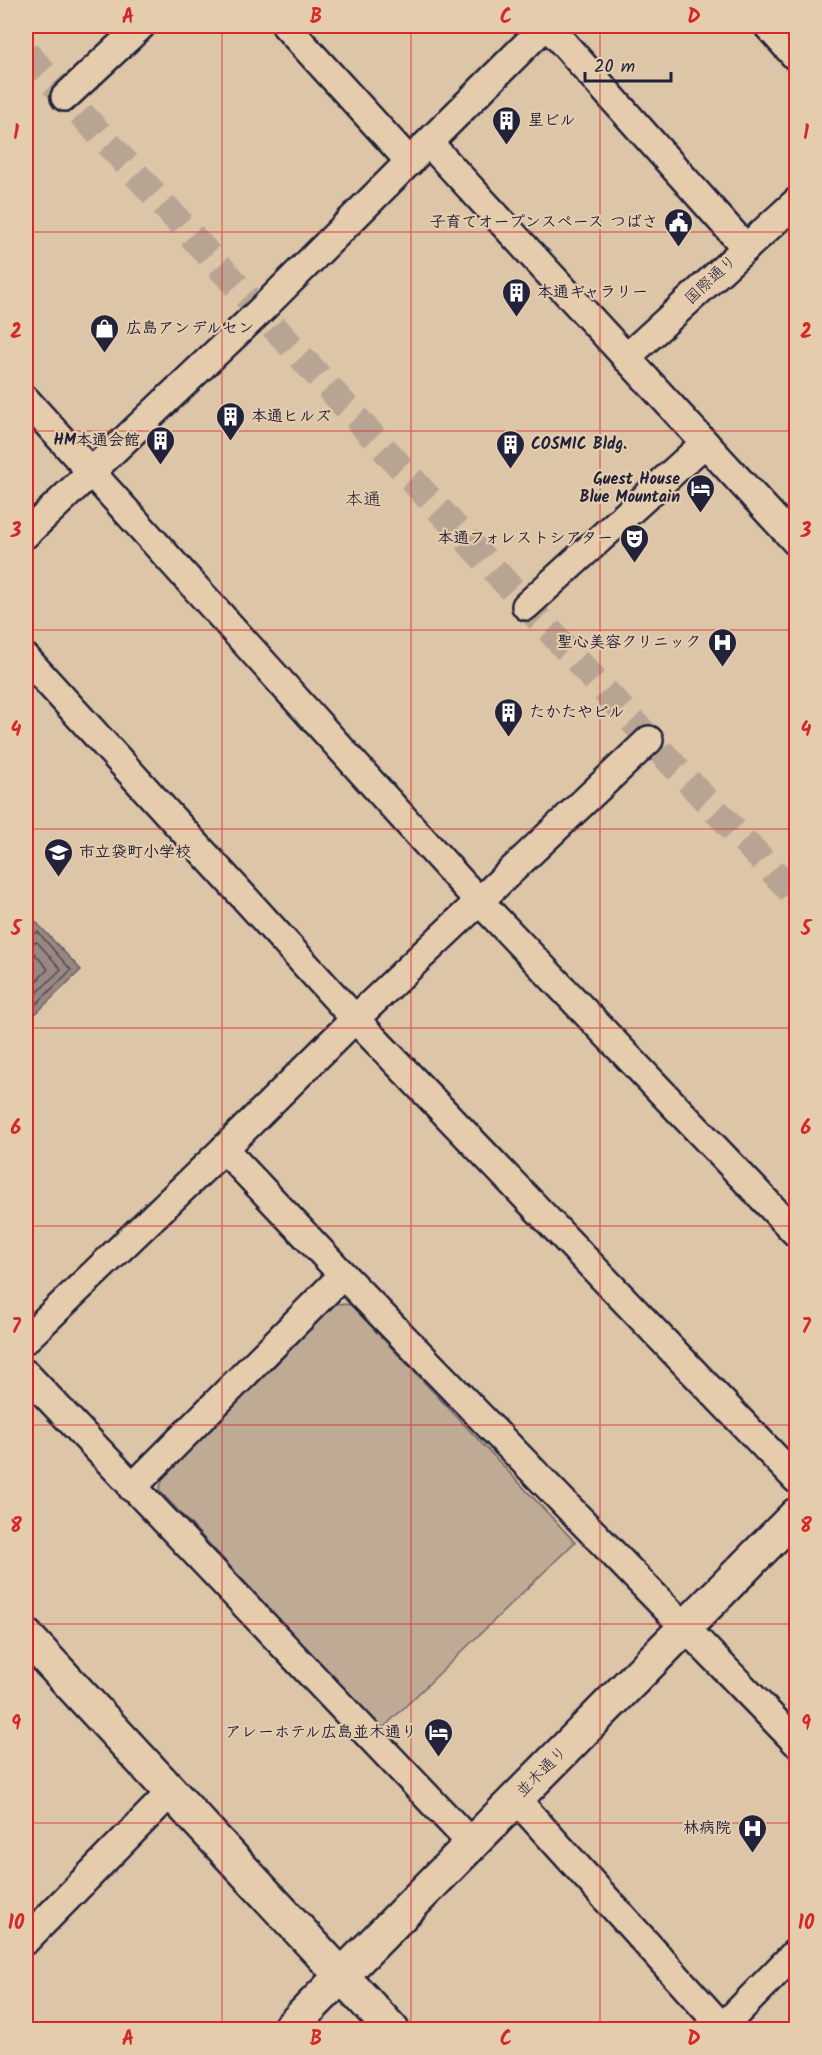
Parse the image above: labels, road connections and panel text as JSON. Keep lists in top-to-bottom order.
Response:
{
  "streets": {
    "street": ["国際通り", "並木通り"]
  },
  "districts": ["本通"],
  "places": {
    "building": [
      "星ビル",
      "本通ギャラリー",
      "本通ヒルズ",
      "HM本通会館",
      "COSMIC Bldg.",
      "たかたやビル"
    ],
    "public building": ["子育てオープンスペース つばさ"],
    "shop": ["広島アンデルセン"],
    "hotel": ["Guest House Blue Mountain", "アレーホテル広島並木通り"],
    "theatre": ["本通フォレストシアター"],
    "hospital": ["聖心美容クリニック", "林病院"],
    "school or university": ["市立袋町小学校"]
  },
  "scale_bar": "20 m",
  "grid": {
    "columns": [
      "A",
      "B",
      "C",
      "D"
    ],
    "rows": [
      "1",
      "2",
      "3",
      "4",
      "5",
      "6",
      "7",
      "8",
      "9",
      "10"
    ]
  }
}
